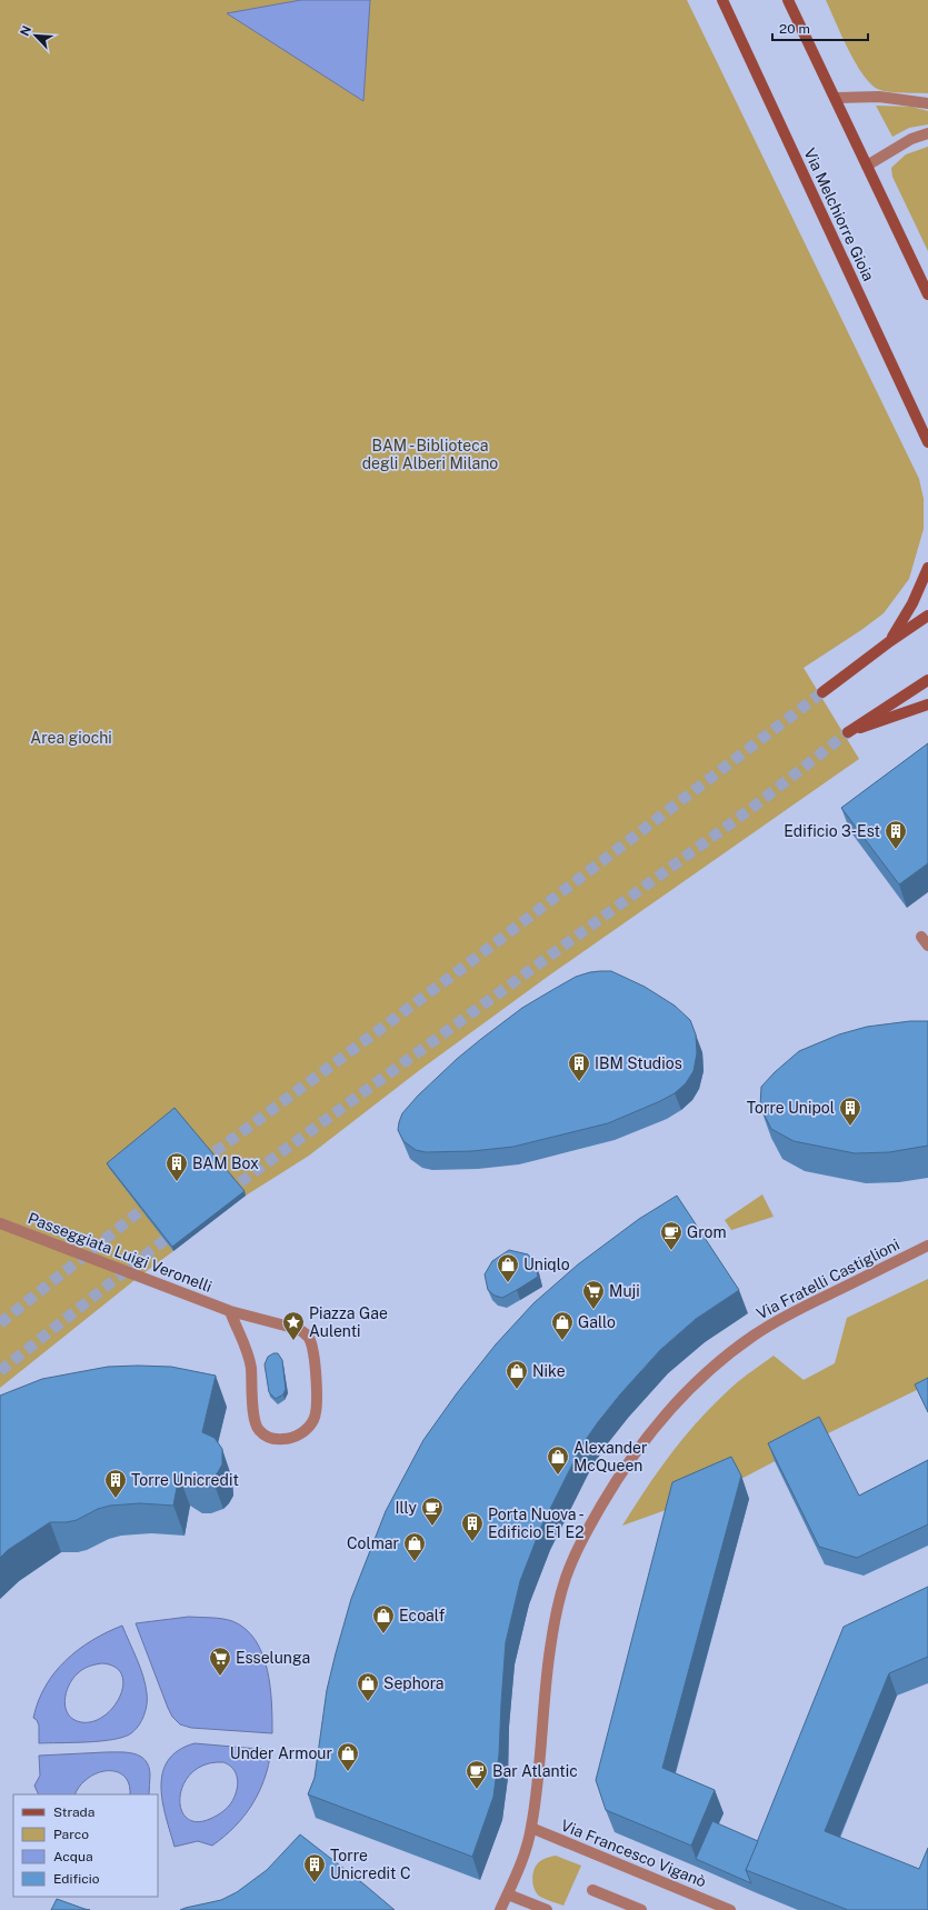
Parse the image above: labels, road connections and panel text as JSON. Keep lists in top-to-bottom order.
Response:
{
  "streets": {
    "main road": ["Via Melchiorre Gioia"],
    "street": ["Passeggiata Luigi Veronelli", "Via Fratelli Castiglioni", "Via Francesco Viganò"]
  },
  "crossings": [
    ["Via Fratelli Castiglioni", "Via Francesco Viganò"]
  ],
  "parks": ["BAM - Biblioteca degli Alberi Milano", "Area giochi"],
  "places": {
    "building": [
      "Edificio 3-Est",
      "IBM Studios",
      "Torre Unipol",
      "BAM Box",
      "Torre Unicredit",
      "Porta Nuova - Edificio E1 E2",
      "Torre Unicredit C"
    ],
    "cafe": ["Grom", "Illy", "Bar Atlantic"],
    "shop": [
      "Uniqlo",
      "Gallo",
      "Nike",
      "Alexander McQueen",
      "Colmar",
      "Ecoalf",
      "Sephora",
      "Under Armour"
    ],
    "supermarket": ["Muji", "Esselunga"],
    "place": ["Piazza Gae Aulenti"]
  },
  "legend": [
    "Strada",
    "Parco",
    "Acqua",
    "Edificio"
  ],
  "scale_bar": "20 m",
  "north": "top left"
}
